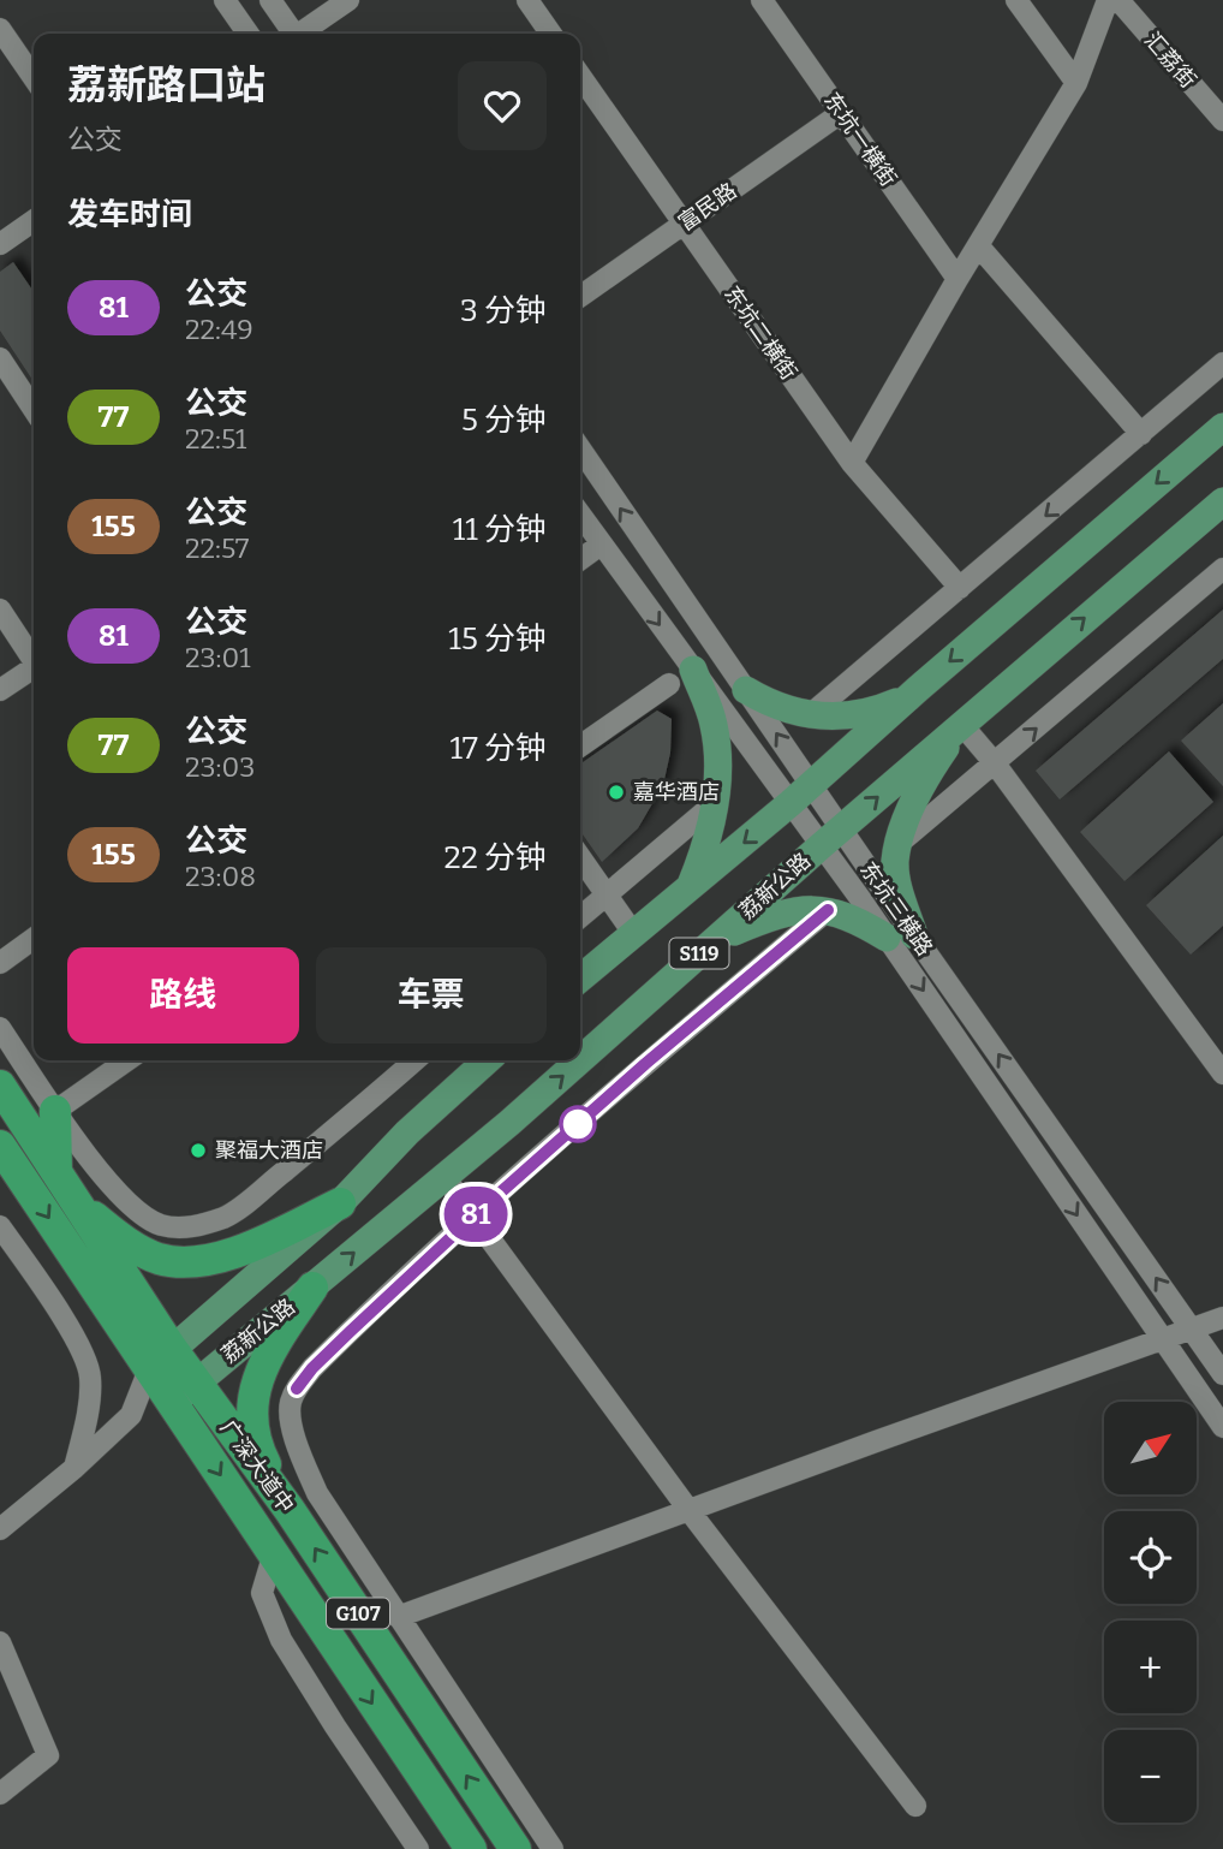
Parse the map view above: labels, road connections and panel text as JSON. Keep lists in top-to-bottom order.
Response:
{
  "streets": {
    "highway": ["广深大道中", "G107"],
    "main road": ["荔新公路", "S119"],
    "street": [
      "汇荔街",
      "东坑一横街",
      "富民路",
      "东坑二横街",
      "东坑三横路"
    ]
  },
  "crossings": [
    ["东坑一横街", "富民路"],
    ["富民路", "东坑二横街"],
    ["荔新公路", "东坑三横路"],
    ["荔新公路", "广深大道中"],
    ["东坑三横路", "S119"]
  ],
  "places": ["嘉华酒店", "聚福大酒店"],
  "lines": ["bus line 81"],
  "north": "top right",
  "page": {
    "on_map": "81",
    "heading": [
      ["荔新路口站", "公交"],
      "发车时间"
    ],
    "list": [
      {
        "mark": "81",
        "name": "公交",
        "note": "22:49",
        "value": "3 分钟"
      },
      {
        "mark": "77",
        "name": "公交",
        "note": "22:51",
        "value": "5 分钟"
      },
      {
        "mark": "155",
        "name": "公交",
        "note": "22:57",
        "value": "11 分钟"
      },
      {
        "mark": "81",
        "name": "公交",
        "note": "23:01",
        "value": "15 分钟"
      },
      {
        "mark": "77",
        "name": "公交",
        "note": "23:03",
        "value": "17 分钟"
      },
      {
        "mark": "155",
        "name": "公交",
        "note": "23:08",
        "value": "22 分钟"
      }
    ],
    "buttons": ["路线", "车票"],
    "map_buttons": ["+", "−"]
  }
}
